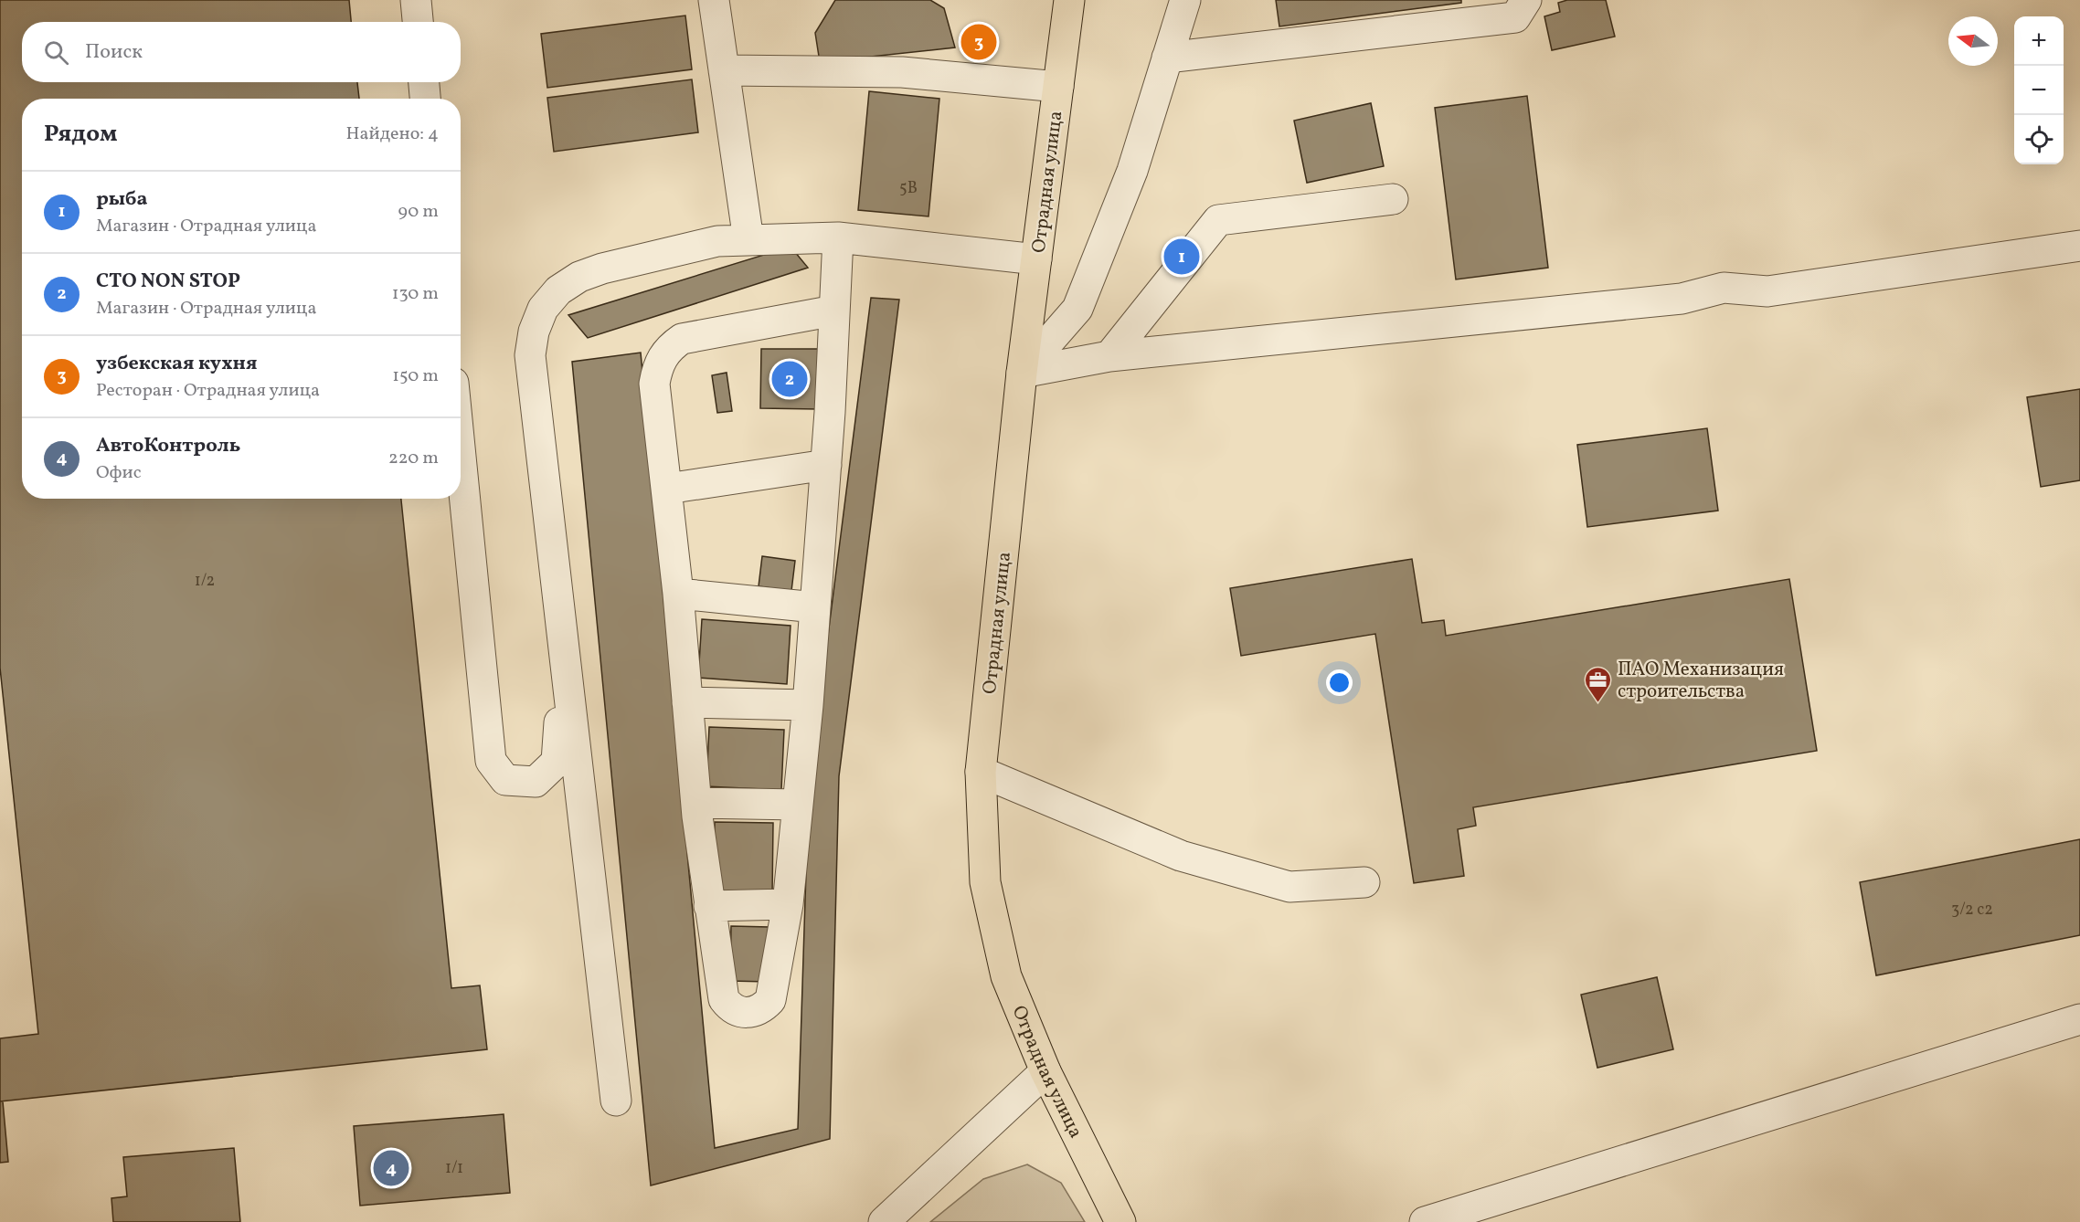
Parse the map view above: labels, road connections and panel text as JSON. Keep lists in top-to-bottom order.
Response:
{
  "streets": {
    "main road": ["Отрадная улица"]
  },
  "places": {
    "office": ["ПАО Механизация строительства"]
  },
  "house_numbers": [
    "5В",
    "1/2",
    "3/2 с2",
    "1/1"
  ],
  "north": "left",
  "page": {
    "map_buttons": ["+", "−"],
    "pins": [
      "3",
      "1",
      "2",
      "4"
    ],
    "search": "Поиск",
    "heading": ["Рядом", "Найдено: 4"],
    "list": [
      {
        "mark": "1",
        "name": "рыба",
        "note": "Магазин · Отрадная улица",
        "value": "90 m"
      },
      {
        "mark": "2",
        "name": "СТО NON STOP",
        "note": "Магазин · Отрадная улица",
        "value": "130 m"
      },
      {
        "mark": "3",
        "name": "узбекская кухня",
        "note": "Ресторан · Отрадная улица",
        "value": "150 m"
      },
      {
        "mark": "4",
        "name": "АвтоКонтроль",
        "note": "Офис",
        "value": "220 m"
      }
    ]
  }
}
